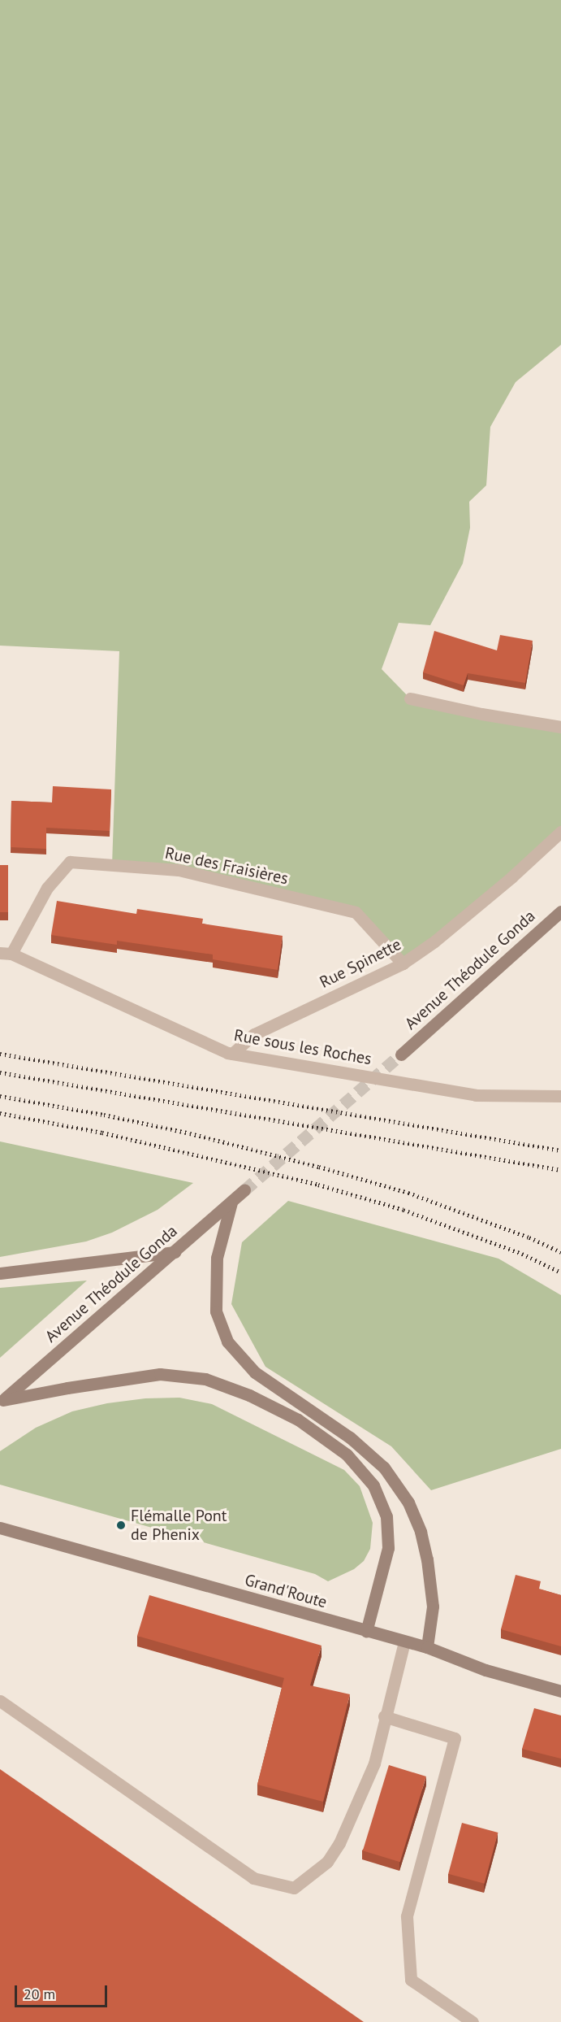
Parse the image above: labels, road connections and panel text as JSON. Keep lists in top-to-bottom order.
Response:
{
  "streets": {
    "main road": ["Avenue Théodule Gonda", "Grand'Route"],
    "street": ["Rue des Fraisières", "Rue Spinette", "Rue sous les Roches"]
  },
  "crossings": [
    ["Rue des Fraisières", "Rue Spinette"],
    ["Rue des Fraisières", "Rue sous les Roches"],
    ["Rue Spinette", "Rue sous les Roches"]
  ],
  "places": ["Flémalle Pont de Phenix"],
  "scale_bar": "20 m"
}
